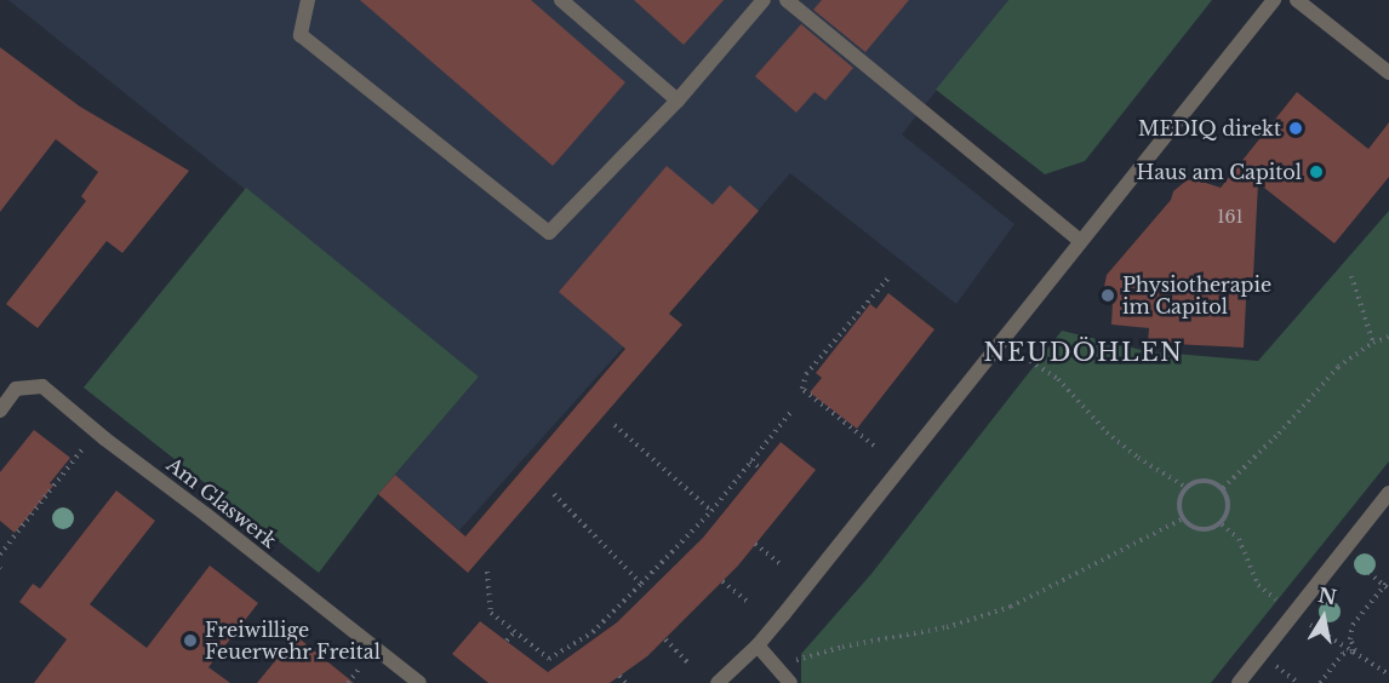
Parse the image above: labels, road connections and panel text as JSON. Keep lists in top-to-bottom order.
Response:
{
  "streets": {
    "street": ["Am Glaswerk"]
  },
  "districts": ["NEUDÖHLEN"],
  "places": [
    "MEDIQ direkt",
    "Haus am Capitol",
    "Physiotherapie im Capitol",
    "Freiwillige Feuerwehr Freital"
  ],
  "house_numbers": ["161"],
  "north": "top"
}
